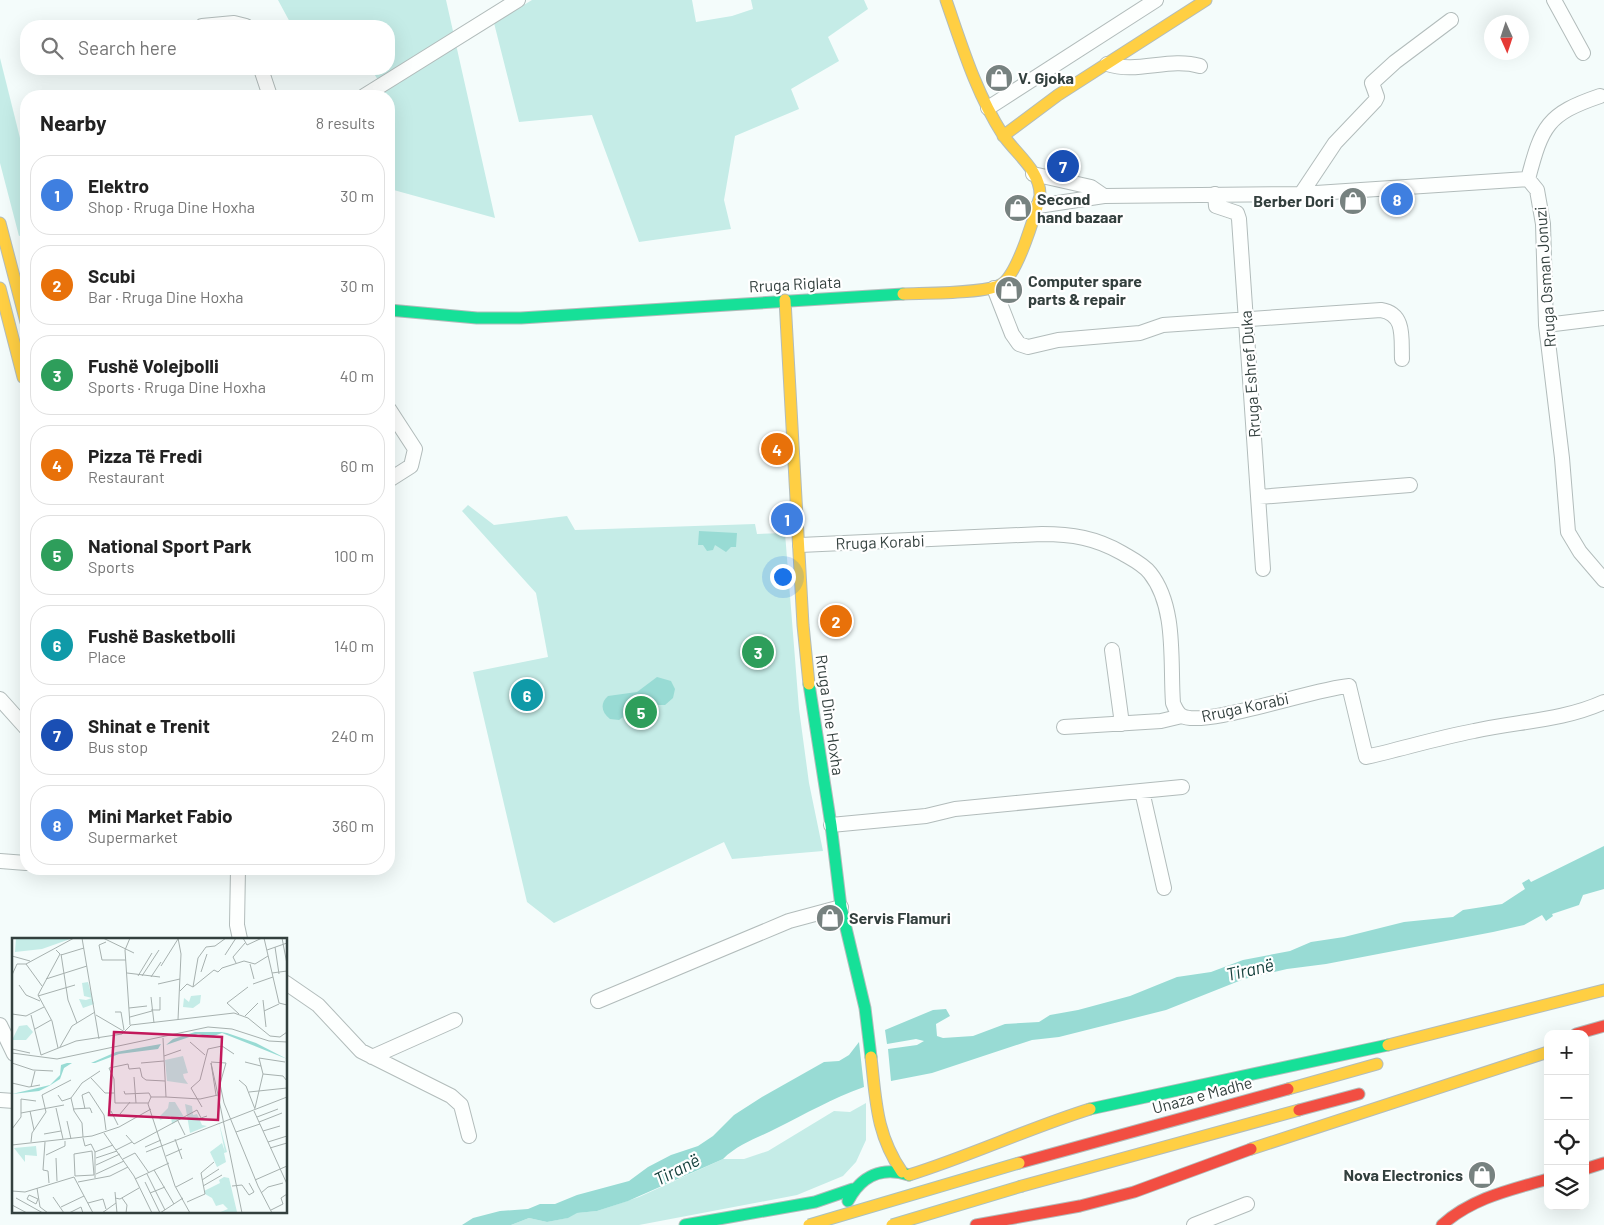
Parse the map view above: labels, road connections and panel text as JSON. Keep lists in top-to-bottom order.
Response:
{
  "streets": {
    "main road": ["Rruga Riglata", "Rruga Dine Hoxha", "Unaza e Madhe"],
    "street": ["Rruga Osman Jonuzi", "Rruga Eshref Duka", "Rruga Korabi"]
  },
  "crossings": [
    ["Rruga Riglata", "Rruga Dine Hoxha"],
    ["Rruga Korabi", "Rruga Dine Hoxha"]
  ],
  "water": ["Tiranë"],
  "places": {
    "shop": [
      "V. Gjoka",
      "Berber Dori",
      "Second hand bazaar",
      "Computer spare parts & repair",
      "Servis Flamuri",
      "Nova Electronics"
    ]
  },
  "north": "bottom",
  "page": {
    "search": "Search here",
    "heading": ["Nearby", "8 results"],
    "pins": [
      "7",
      "8",
      "4",
      "1",
      "2",
      "3",
      "6",
      "5"
    ],
    "list": [
      {
        "mark": "1",
        "name": "Elektro",
        "note": "Shop · Rruga Dine Hoxha",
        "value": "30 m"
      },
      {
        "mark": "2",
        "name": "Scubi",
        "note": "Bar · Rruga Dine Hoxha",
        "value": "30 m"
      },
      {
        "mark": "3",
        "name": "Fushë Volejbolli",
        "note": "Sports · Rruga Dine Hoxha",
        "value": "40 m"
      },
      {
        "mark": "4",
        "name": "Pizza Të Fredi",
        "note": "Restaurant",
        "value": "60 m"
      },
      {
        "mark": "5",
        "name": "National Sport Park",
        "note": "Sports",
        "value": "100 m"
      },
      {
        "mark": "6",
        "name": "Fushë Basketbolli",
        "note": "Place",
        "value": "140 m"
      },
      {
        "mark": "7",
        "name": "Shinat e Trenit",
        "note": "Bus stop",
        "value": "240 m"
      },
      {
        "mark": "8",
        "name": "Mini Market Fabio",
        "note": "Supermarket",
        "value": "360 m"
      }
    ],
    "map_buttons": ["+", "−"]
  }
}
